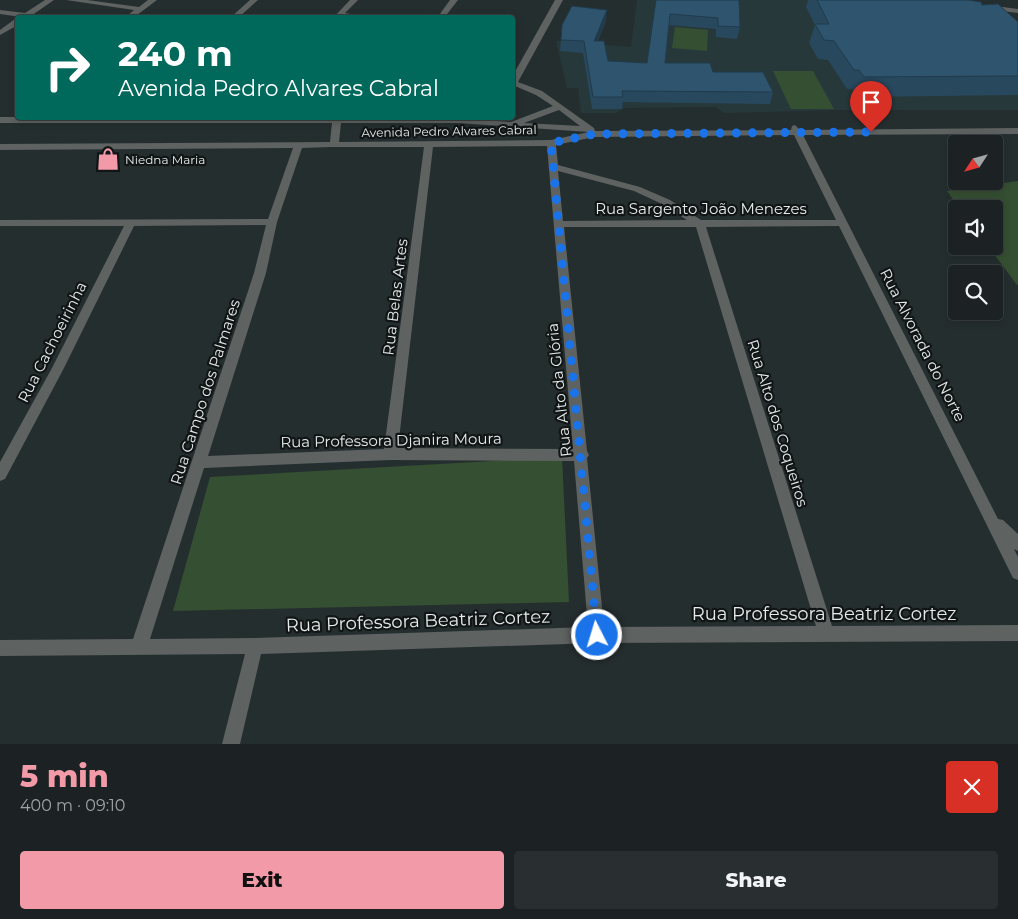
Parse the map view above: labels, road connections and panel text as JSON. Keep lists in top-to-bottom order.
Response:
{
  "streets": {
    "street": [
      "Avenida Pedro Alvares Cabral",
      "Rua Sargento João Menezes",
      "Rua Belas Artes",
      "Rua Cachoeirinha",
      "Rua Alvorada do Norte",
      "Rua Alto da Glória",
      "Rua Campo dos Palmares",
      "Rua Alto dos Coqueiros",
      "Rua Professora Djanira Moura",
      "Rua Professora Beatriz Cortez"
    ]
  },
  "crossings": [
    ["Avenida Pedro Alvares Cabral", "Rua Belas Artes"],
    ["Avenida Pedro Alvares Cabral", "Rua Alvorada do Norte"],
    ["Avenida Pedro Alvares Cabral", "Rua Alto da Glória"],
    ["Avenida Pedro Alvares Cabral", "Rua Campo dos Palmares"],
    ["Rua Sargento João Menezes", "Rua Alvorada do Norte"],
    ["Rua Sargento João Menezes", "Rua Alto da Glória"],
    ["Rua Sargento João Menezes", "Rua Alto dos Coqueiros"],
    ["Rua Belas Artes", "Rua Professora Djanira Moura"],
    ["Rua Alto da Glória", "Rua Professora Djanira Moura"],
    ["Rua Alto da Glória", "Rua Professora Beatriz Cortez"],
    ["Rua Campo dos Palmares", "Rua Professora Djanira Moura"],
    ["Rua Campo dos Palmares", "Rua Professora Beatriz Cortez"],
    ["Rua Alto dos Coqueiros", "Rua Professora Beatriz Cortez"]
  ],
  "places": {
    "shop": ["Niedna Maria"]
  },
  "north": "bottom left",
  "page": {
    "turn": ["240 m", "Avenida Pedro Alvares Cabral"],
    "heading": ["5 min", "400 m · 09:10"],
    "buttons": ["Exit", "Share"]
  }
}
